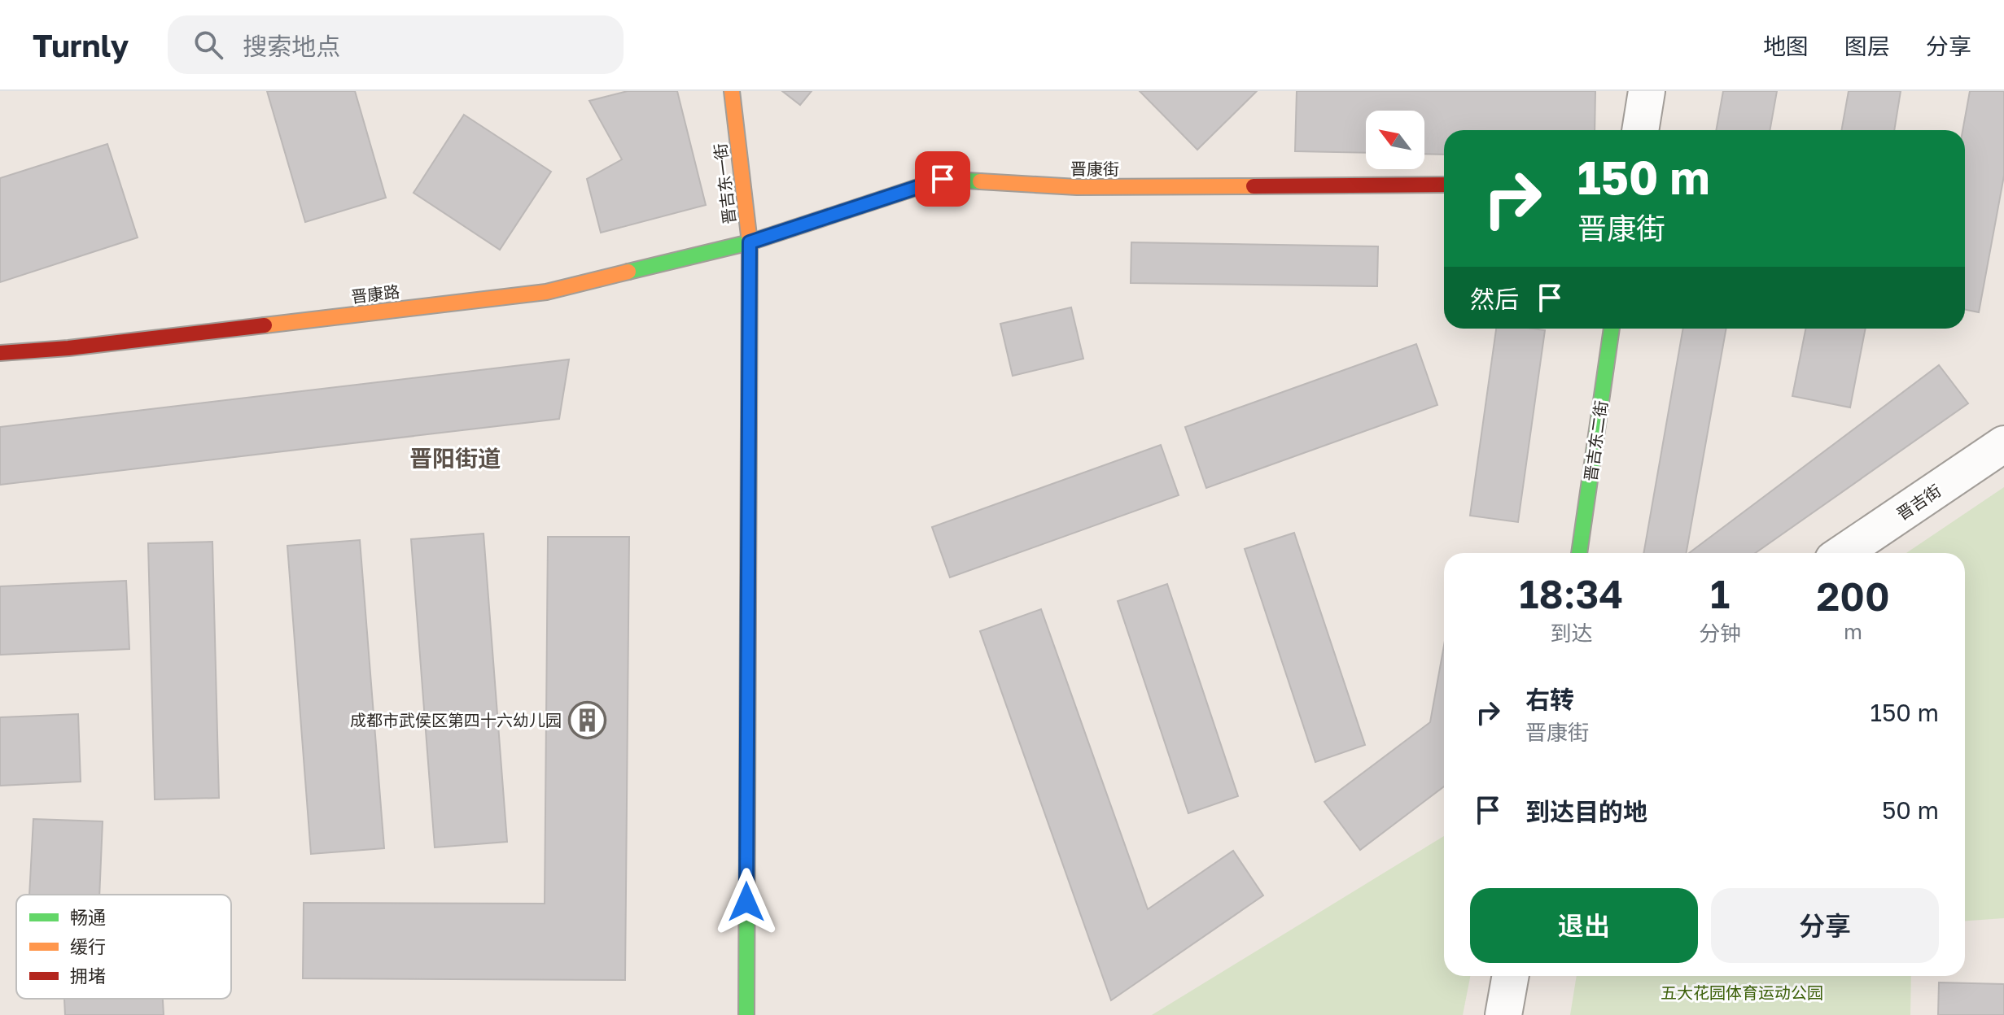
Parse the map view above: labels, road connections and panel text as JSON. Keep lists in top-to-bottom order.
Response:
{
  "streets": {
    "street": [
      "晋康街",
      "晋吉东一街",
      "晋康路",
      "晋吉东二街",
      "晋吉街"
    ]
  },
  "crossings": [
    ["晋康街", "晋吉东一街"],
    ["晋康街", "晋康路"],
    ["晋吉东一街", "晋康路"]
  ],
  "districts": ["晋阳街道"],
  "parks": ["五大花园体育运动公园"],
  "places": {
    "building": ["成都市武侯区第四十六幼儿园"]
  },
  "legend": ["畅通", "缓行", "拥堵"],
  "north": "top left",
  "page": {
    "header": "Turnly",
    "search": "搜索地点",
    "nav": ["地图", "图层", "分享"],
    "turn": ["150 m", "晋康街"],
    "then": "然后",
    "eta": [
      "18:34",
      "到达",
      "1",
      "分钟",
      "200",
      "m"
    ],
    "list": [
      {
        "name": "右转",
        "note": "晋康街",
        "value": "150 m"
      },
      {
        "name": "到达目的地",
        "value": "50 m"
      }
    ],
    "buttons": ["退出", "分享"]
  }
}
